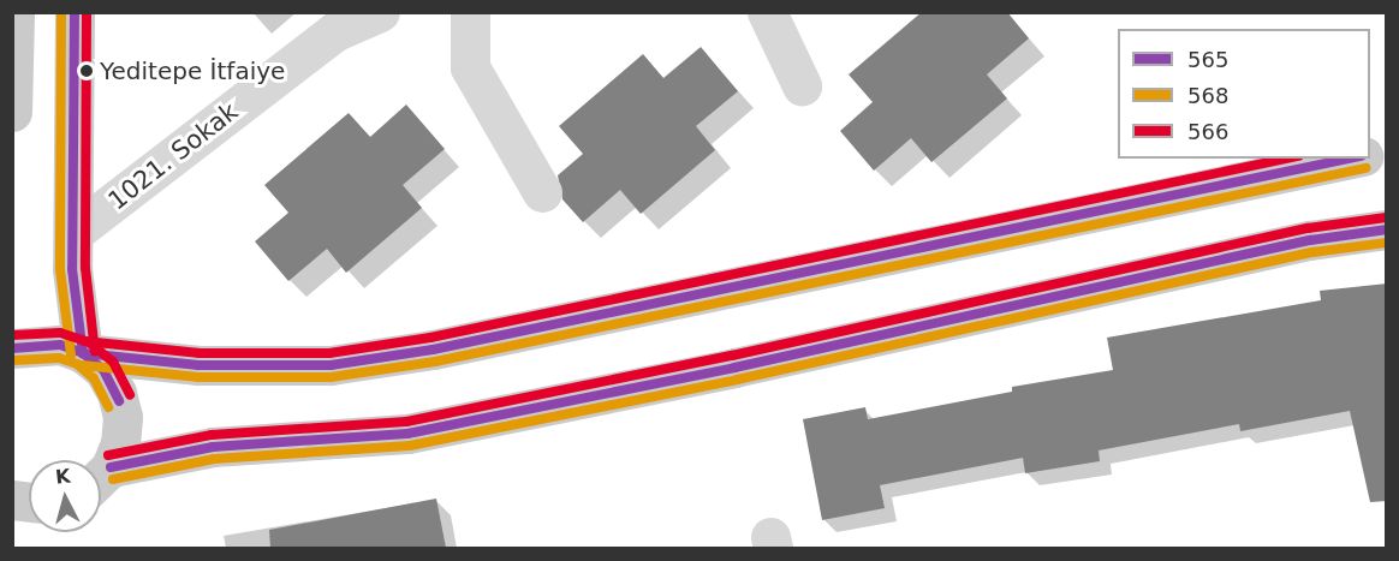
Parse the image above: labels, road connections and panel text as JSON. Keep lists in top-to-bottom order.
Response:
{
  "streets": {
    "street": ["1021. Sokak"]
  },
  "places": ["Yeditepe İtfaiye"],
  "lines": ["transit line 565", "transit line 568", "transit line 566"],
  "legend": ["565", "568", "566"],
  "north": "top"
}
